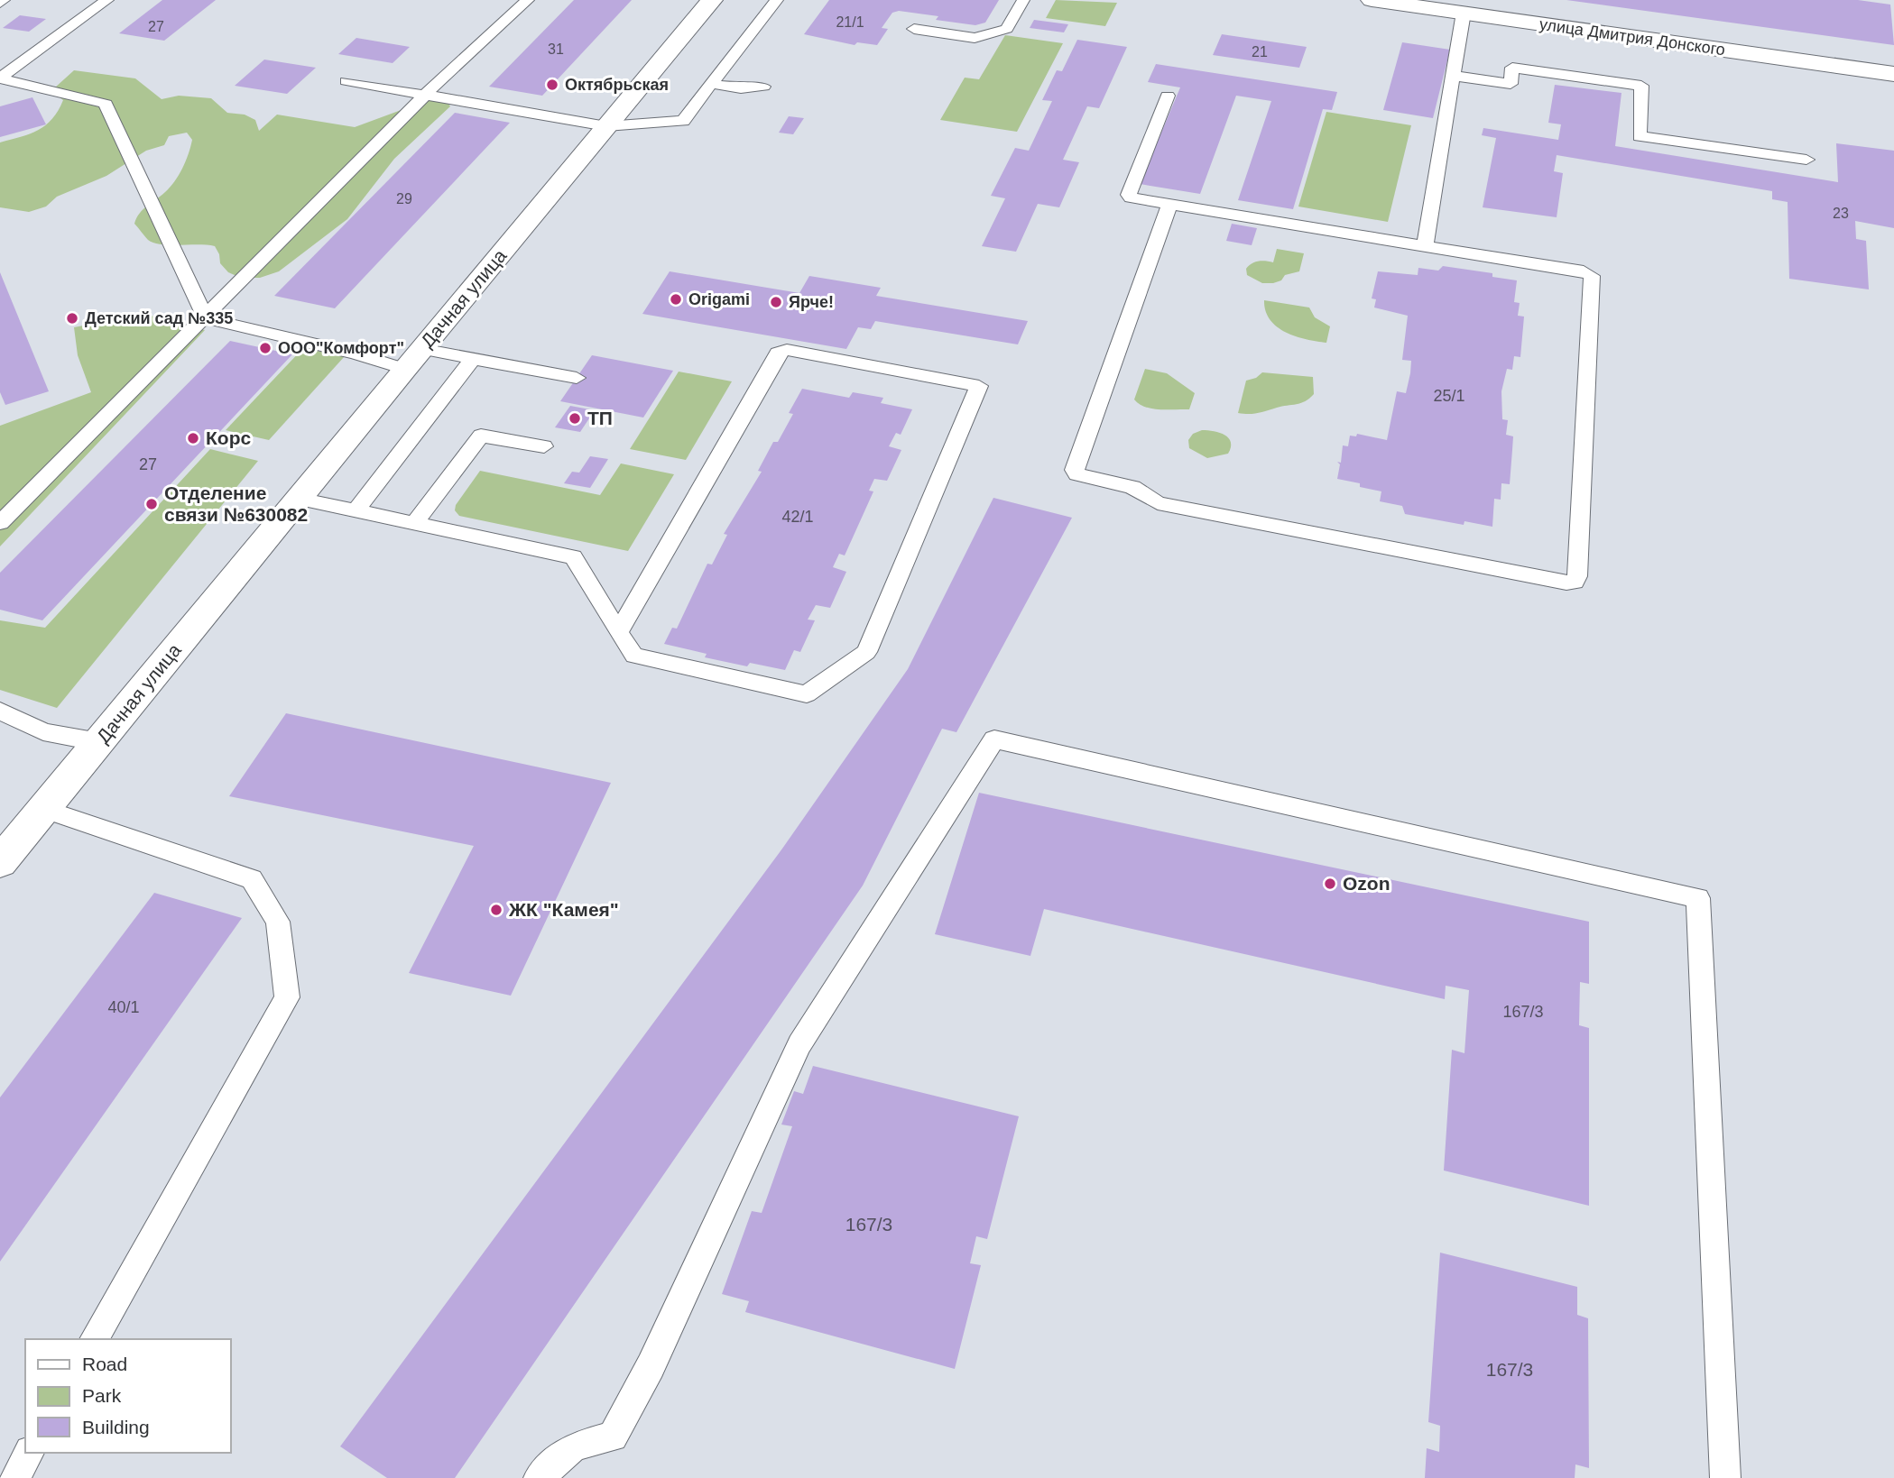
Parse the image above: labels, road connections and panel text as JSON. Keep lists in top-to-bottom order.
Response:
{
  "streets": {
    "street": ["улица Дмитрия Донского", "Дачная улица"]
  },
  "places": [
    "Октябрьская",
    "Origami",
    "Ярче!",
    "Детский сад №335",
    "ООО\"Комфорт\"",
    "ТП",
    "Корс",
    "Отделение связи №630082",
    "Ozon",
    "ЖК \"Камея\""
  ],
  "house_numbers": [
    "21/1",
    "27",
    "31",
    "21",
    "29",
    "23",
    "25/1",
    "27",
    "42/1",
    "40/1",
    "167/3",
    "167/3",
    "167/3"
  ],
  "legend": ["Road", "Park", "Building"]
}
